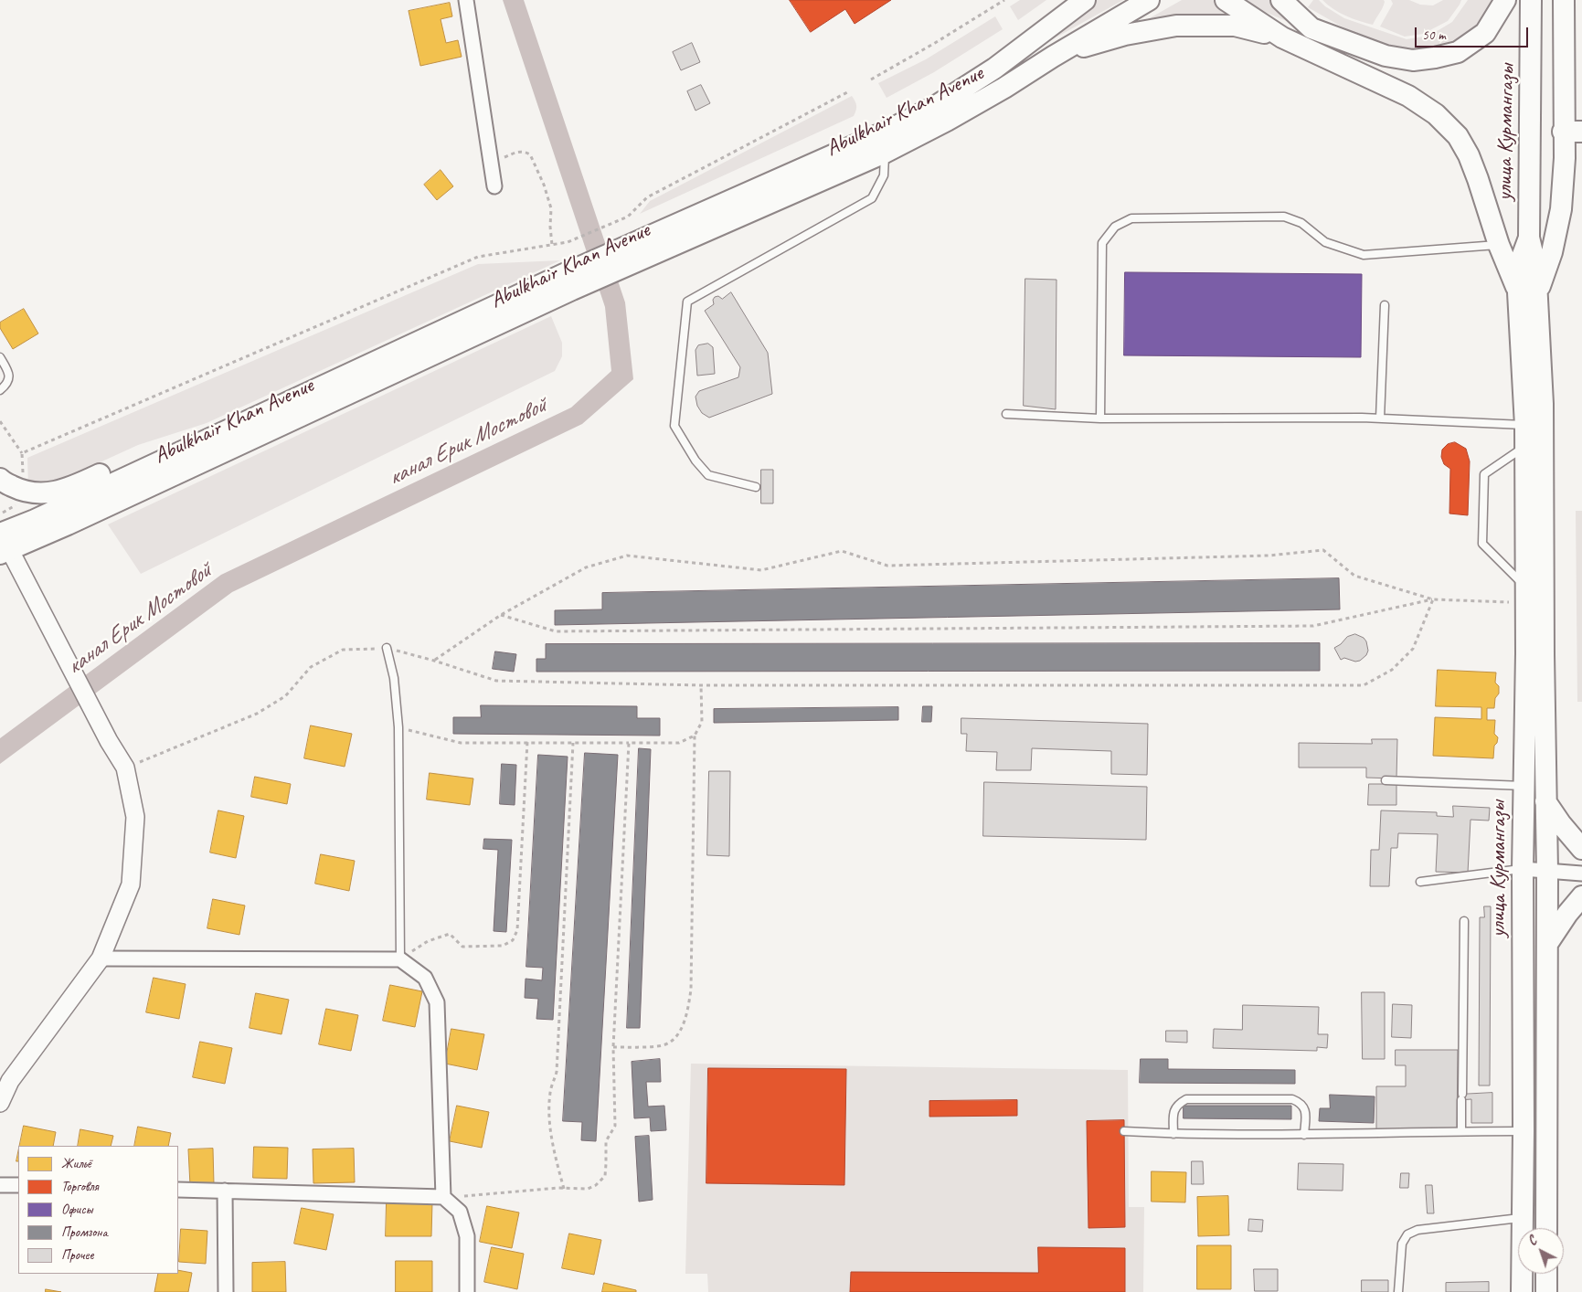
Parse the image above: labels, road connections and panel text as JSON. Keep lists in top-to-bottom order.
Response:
{
  "streets": {
    "main road": ["Abulkhair Khan Avenue", "улица Курмангазы"]
  },
  "water": ["канал Ерик Мостовой"],
  "legend": [
    "Жильё",
    "Торговля",
    "Офисы",
    "Промзона",
    "Прочее"
  ],
  "scale_bar": "50 m",
  "north": "top left"
}
